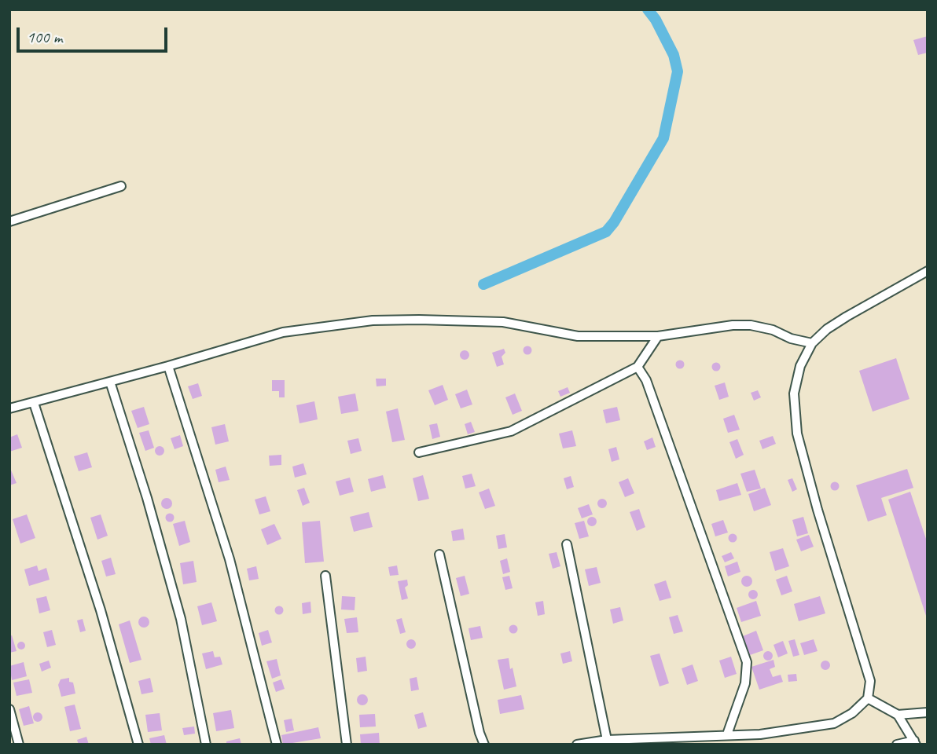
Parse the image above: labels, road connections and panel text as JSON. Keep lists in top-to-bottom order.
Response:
{
  "scale_bar": "100 m"
}
